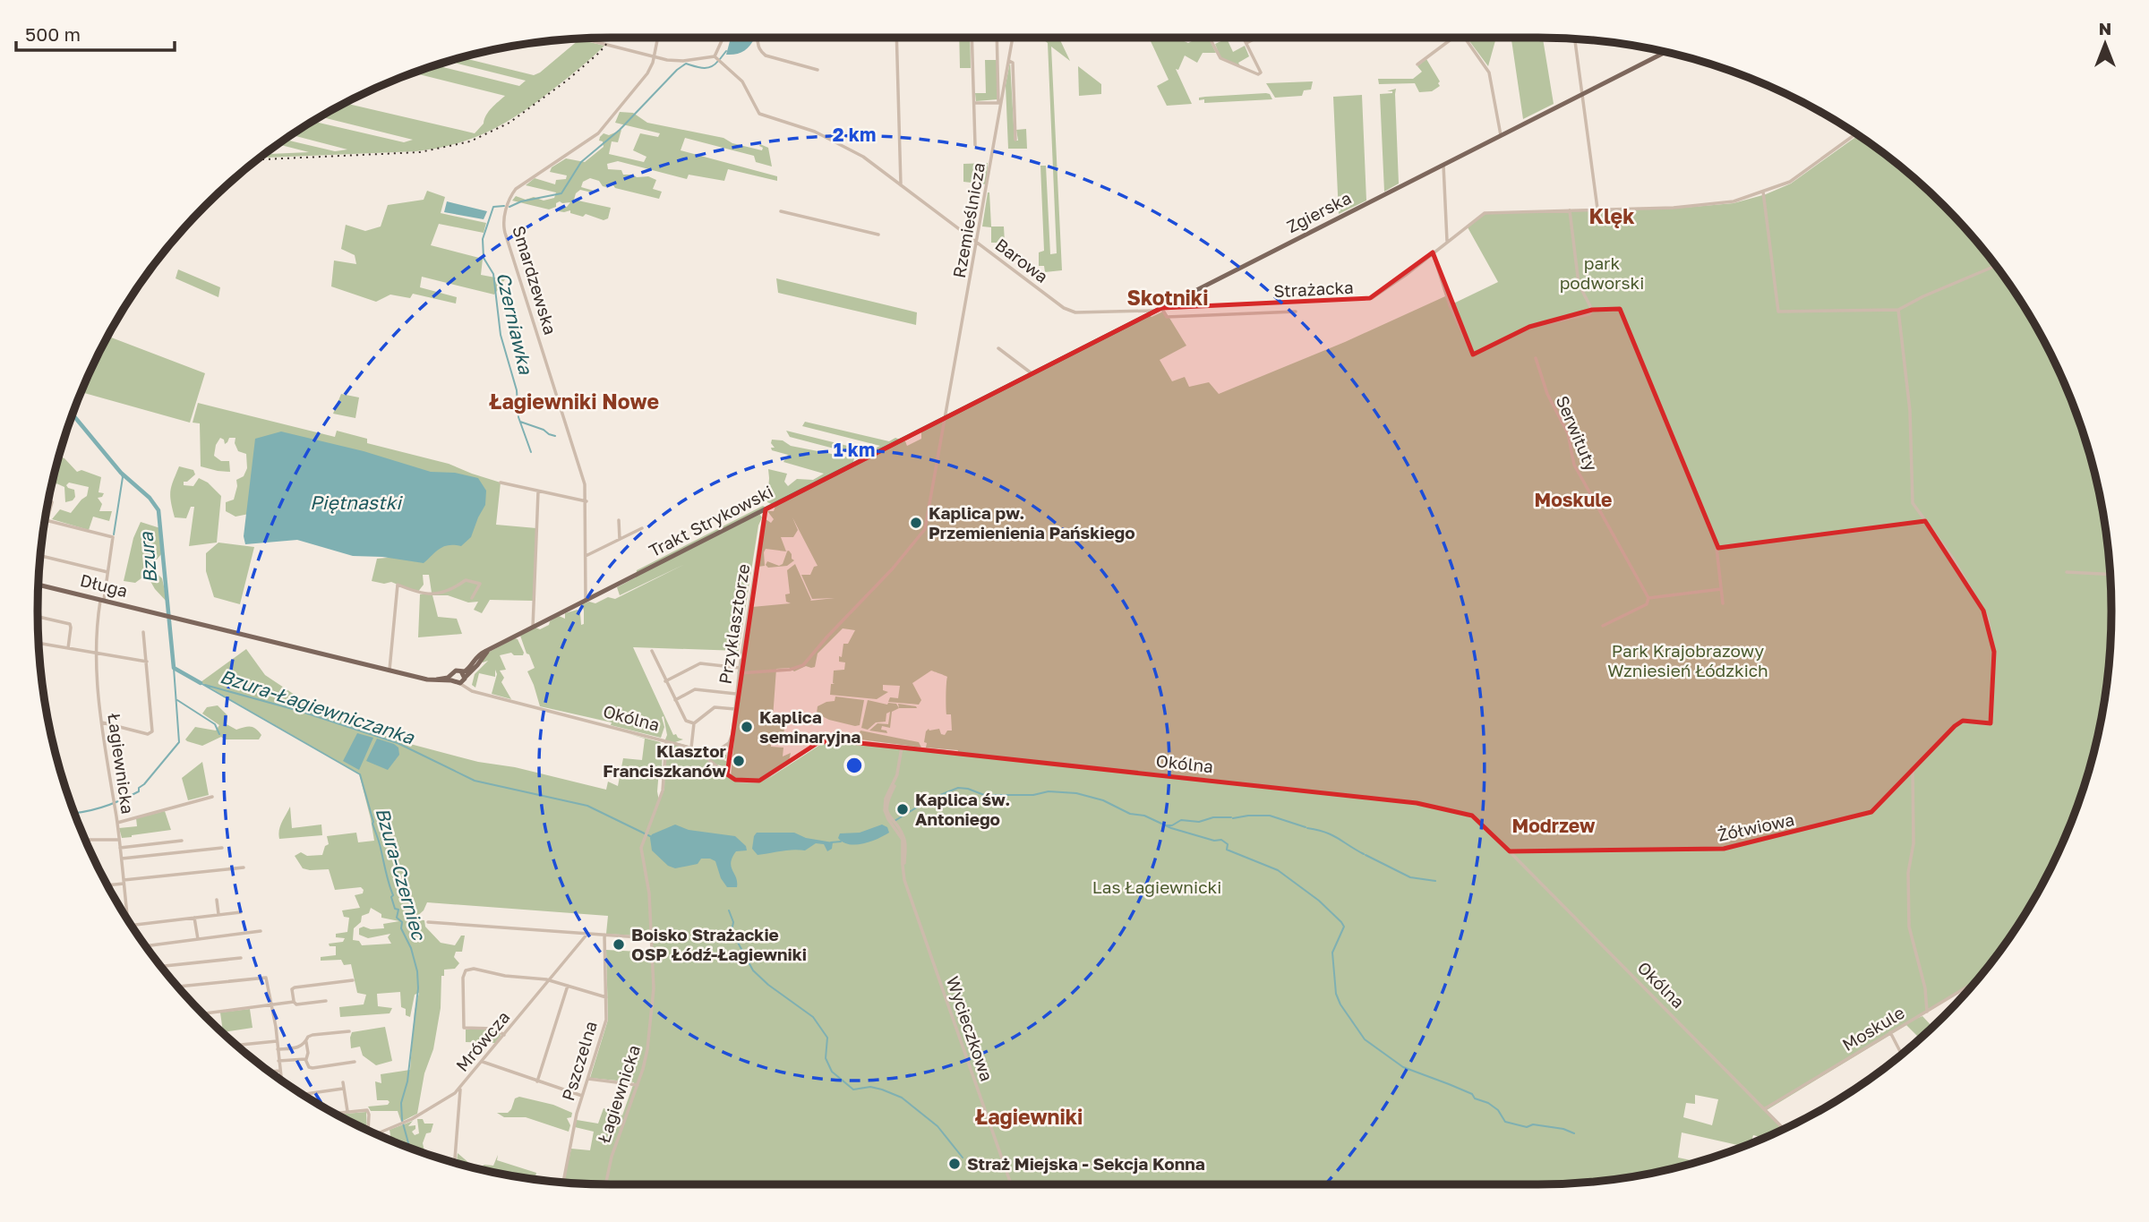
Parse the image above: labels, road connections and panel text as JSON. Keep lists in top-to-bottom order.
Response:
{
  "streets": {
    "main road": [
      "Zgierska",
      "Trakt Strykowski",
      "Długa",
      "Okólna"
    ],
    "street": [
      "Rzemieślnicza",
      "Barowa",
      "Smardzewska",
      "Strażacka",
      "Serwituty",
      "Przyklasztorze",
      "Łagiewnicka",
      "Żółwiowa",
      "Wycieczkowa",
      "Moskule",
      "Mrówcza",
      "Pszczelna"
    ]
  },
  "crossings": [
    ["Zgierska", "Barowa"],
    ["Zgierska", "Strażacka"],
    ["Zgierska", "Trakt Strykowski"],
    ["Rzemieślnicza", "Barowa"],
    ["Rzemieślnicza", "Trakt Strykowski"],
    ["Rzemieślnicza", "Przyklasztorze"],
    ["Barowa", "Strażacka"],
    ["Smardzewska", "Trakt Strykowski"],
    ["Trakt Strykowski", "Przyklasztorze"],
    ["Trakt Strykowski", "Okólna"],
    ["Długa", "Okólna"],
    ["Długa", "Łagiewnicka"],
    ["Przyklasztorze", "Okólna"],
    ["Okólna", "Łagiewnicka"],
    ["Okólna", "Żółwiowa"],
    ["Okólna", "Wycieczkowa"],
    ["Okólna", "Moskule"]
  ],
  "districts": [
    "Klęk",
    "Skotniki",
    "Łagiewniki Nowe",
    "Moskule",
    "Modrzew",
    "Łagiewniki"
  ],
  "water": [
    "Czerniawka",
    "Piętnastki",
    "Bzura",
    "Bzura-Łagiewniczanka",
    "Bzura-Czerniec"
  ],
  "parks": ["park podworski", "Park Krajobrazowy Wzniesień Łódzkich", "Las Łagiewnicki"],
  "places": [
    "Kaplica pw. Przemienienia Pańskiego",
    "Kaplica seminaryjna",
    "Klasztor Franciszkanów",
    "Kaplica św. Antoniego",
    "Boisko Strażackie OSP Łódź-Łagiewniki",
    "Straż Miejska - Sekcja Konna"
  ],
  "scale_bar": "500 m",
  "north": "top",
  "rings": ["2 km", "1 km"]
}
